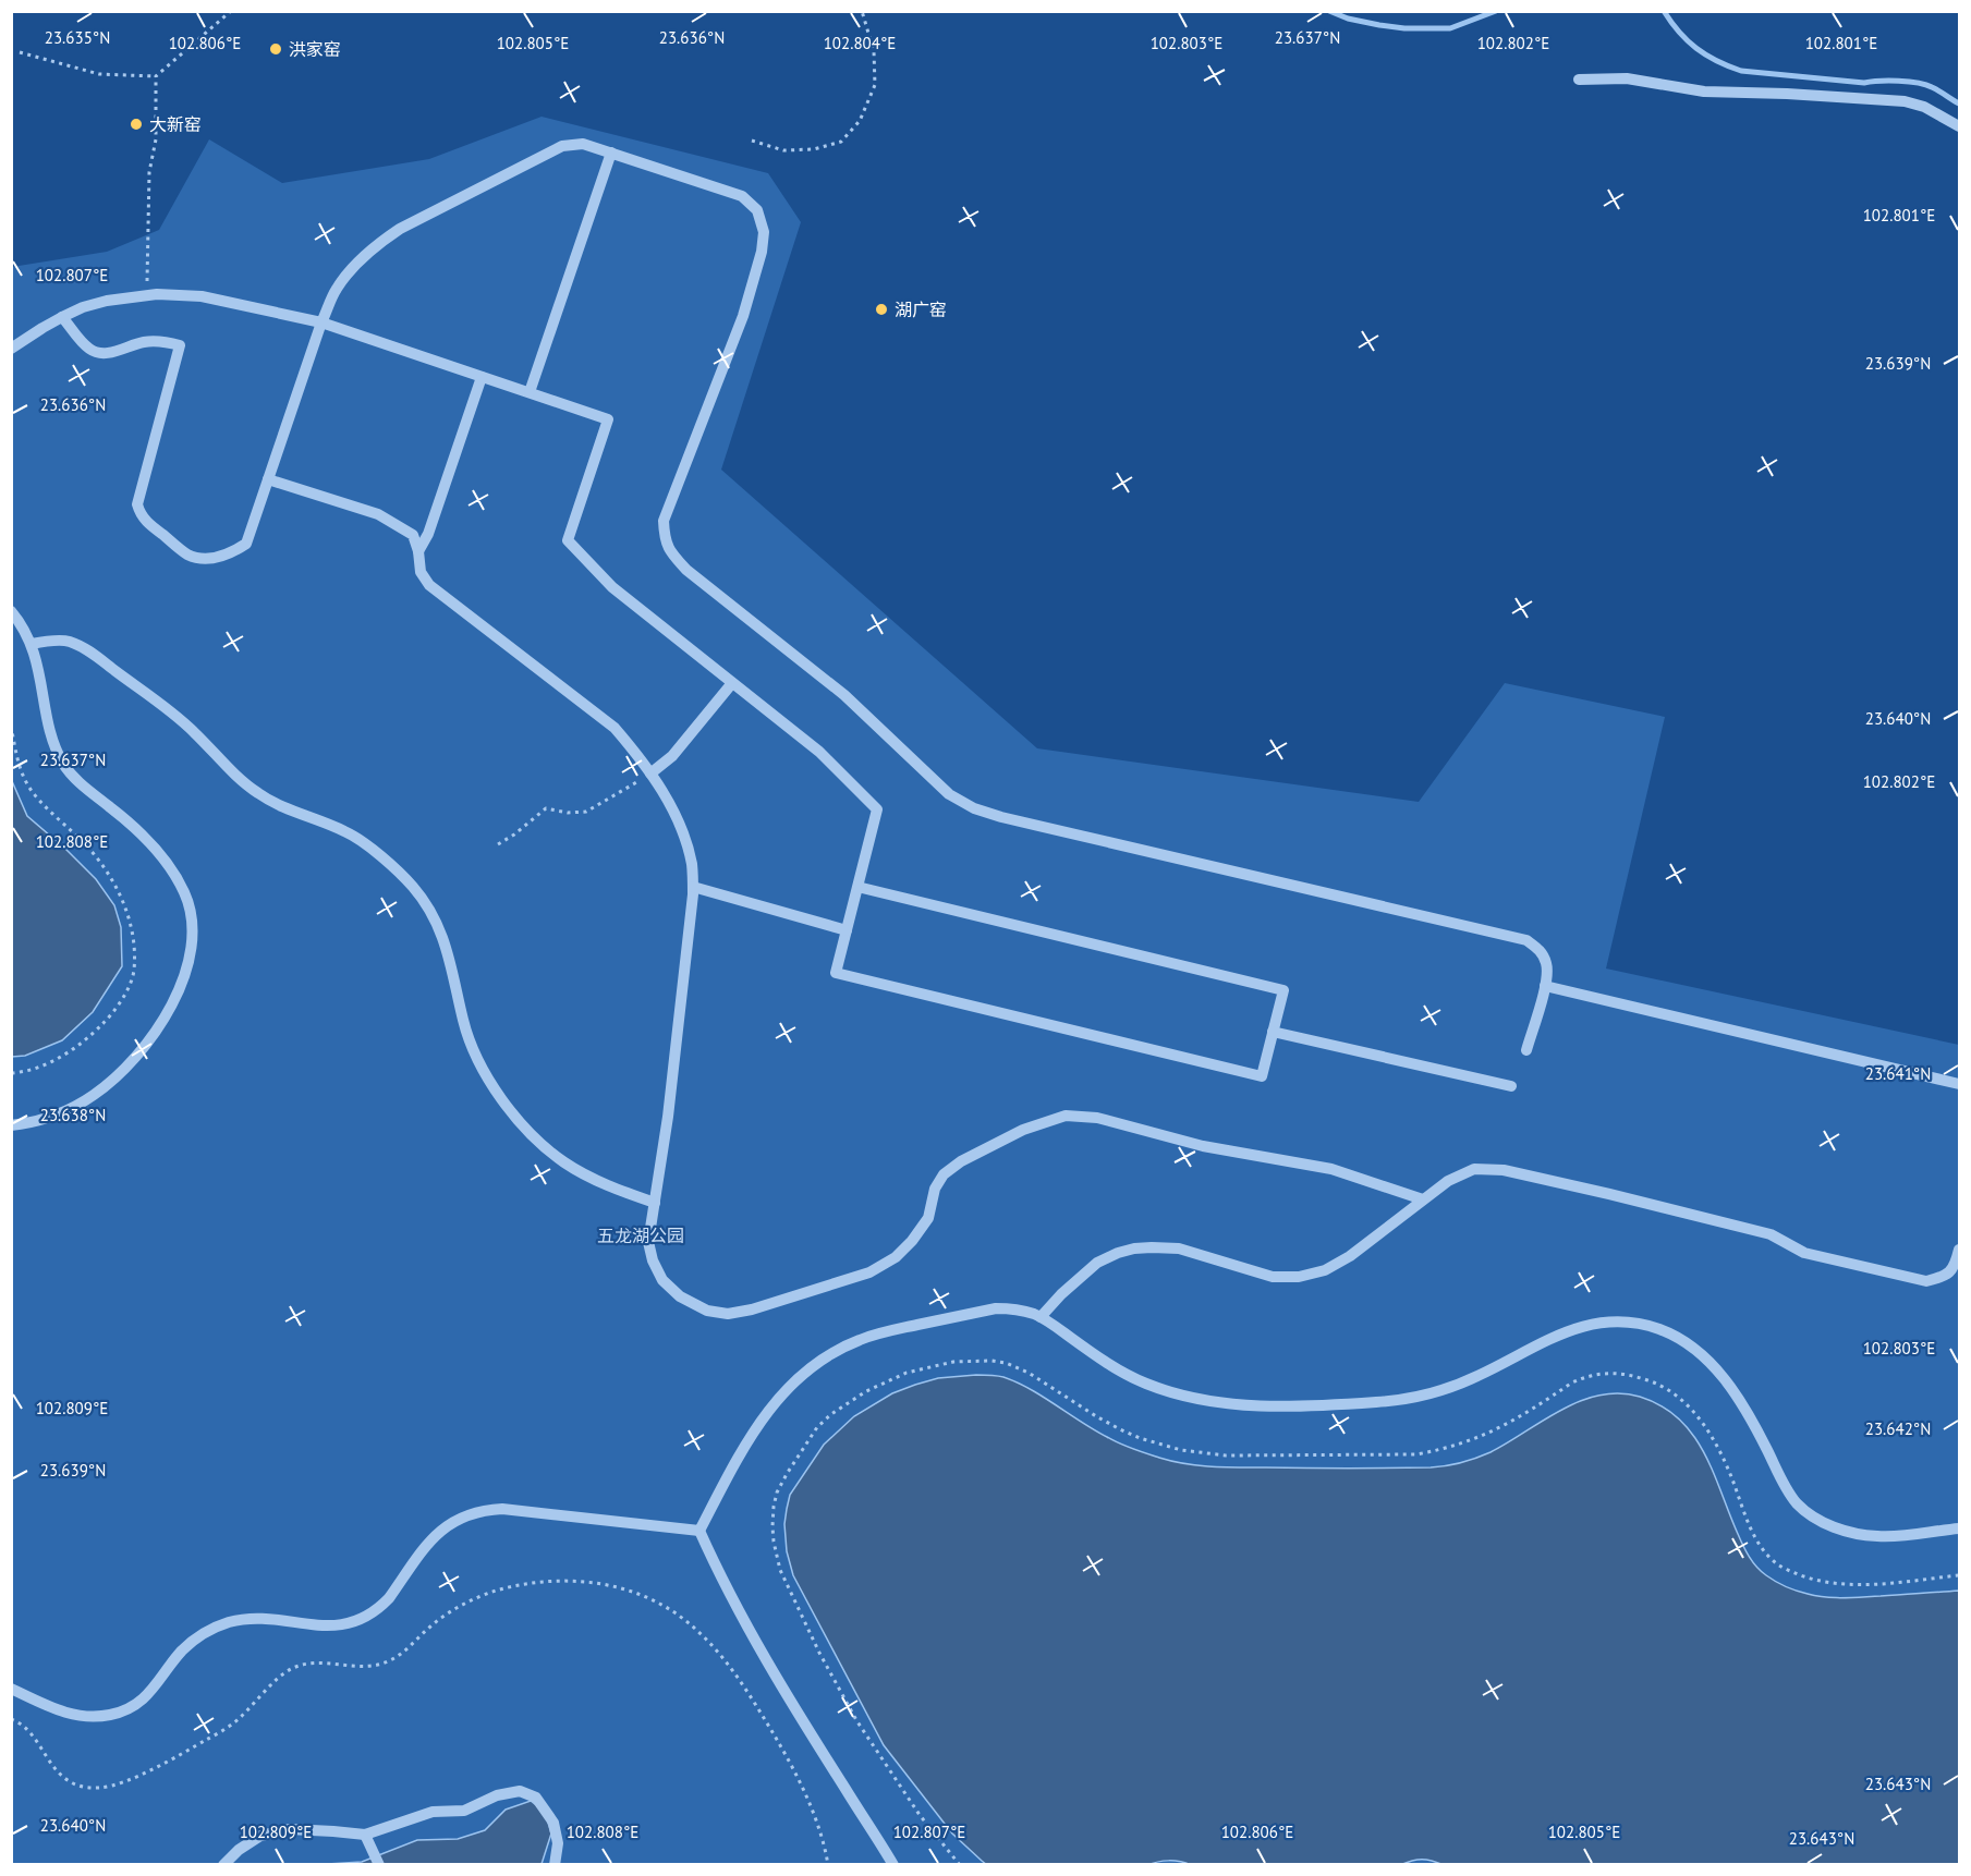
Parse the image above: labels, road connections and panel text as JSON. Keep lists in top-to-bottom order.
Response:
{
  "parks": ["五龙湖公园"],
  "places": ["洪家窑", "大新窑", "湖广窑"],
  "coordinates": [
    "23.635°N",
    "23.636°N",
    "23.637°N",
    "102.806°E",
    "102.805°E",
    "102.804°E",
    "102.803°E",
    "102.802°E",
    "102.801°E",
    "102.807°E",
    "23.639°N",
    "23.640°N",
    "102.808°E",
    "23.641°N",
    "23.638°N",
    "102.809°E",
    "23.642°N",
    "23.643°N"
  ]
}
